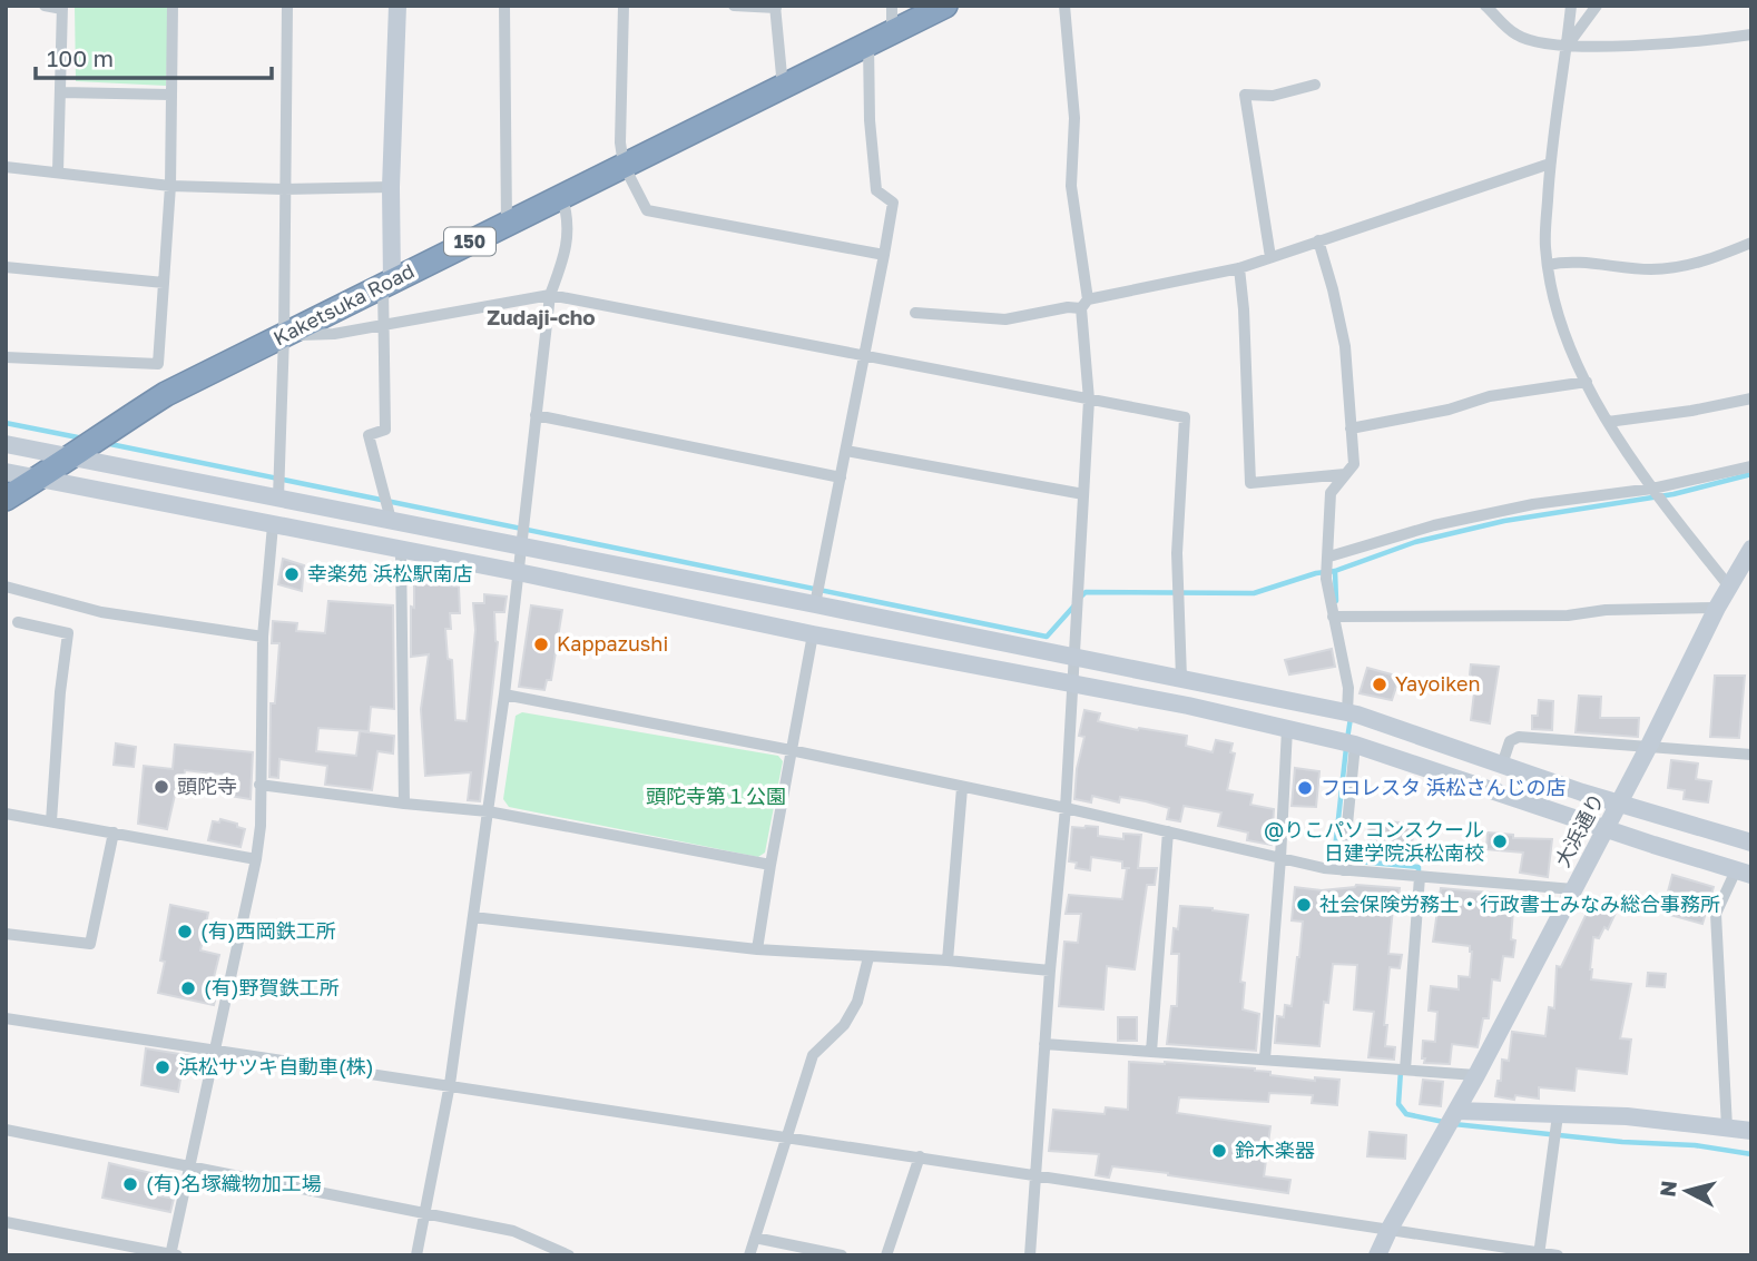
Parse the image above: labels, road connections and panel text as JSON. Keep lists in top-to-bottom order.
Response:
{
  "streets": {
    "highway": ["150", "Kaketsuka Road"],
    "street": ["大浜通り"]
  },
  "districts": ["Zudaji-cho"],
  "parks": ["頭陀寺第１公園"],
  "places": [
    "幸楽苑 浜松駅南店",
    "Kappazushi",
    "Yayoiken",
    "頭陀寺",
    "フロレスタ 浜松さんじの店",
    "@りこパソコンスクール 日建学院浜松南校",
    "社会保険労務士・行政書士みなみ総合事務所",
    "(有)西岡鉄工所",
    "(有)野賀鉄工所",
    "浜松サツキ自動車(株)",
    "鈴木楽器",
    "(有)名塚織物加工場"
  ],
  "scale_bar": "100 m",
  "north": "left"
}
